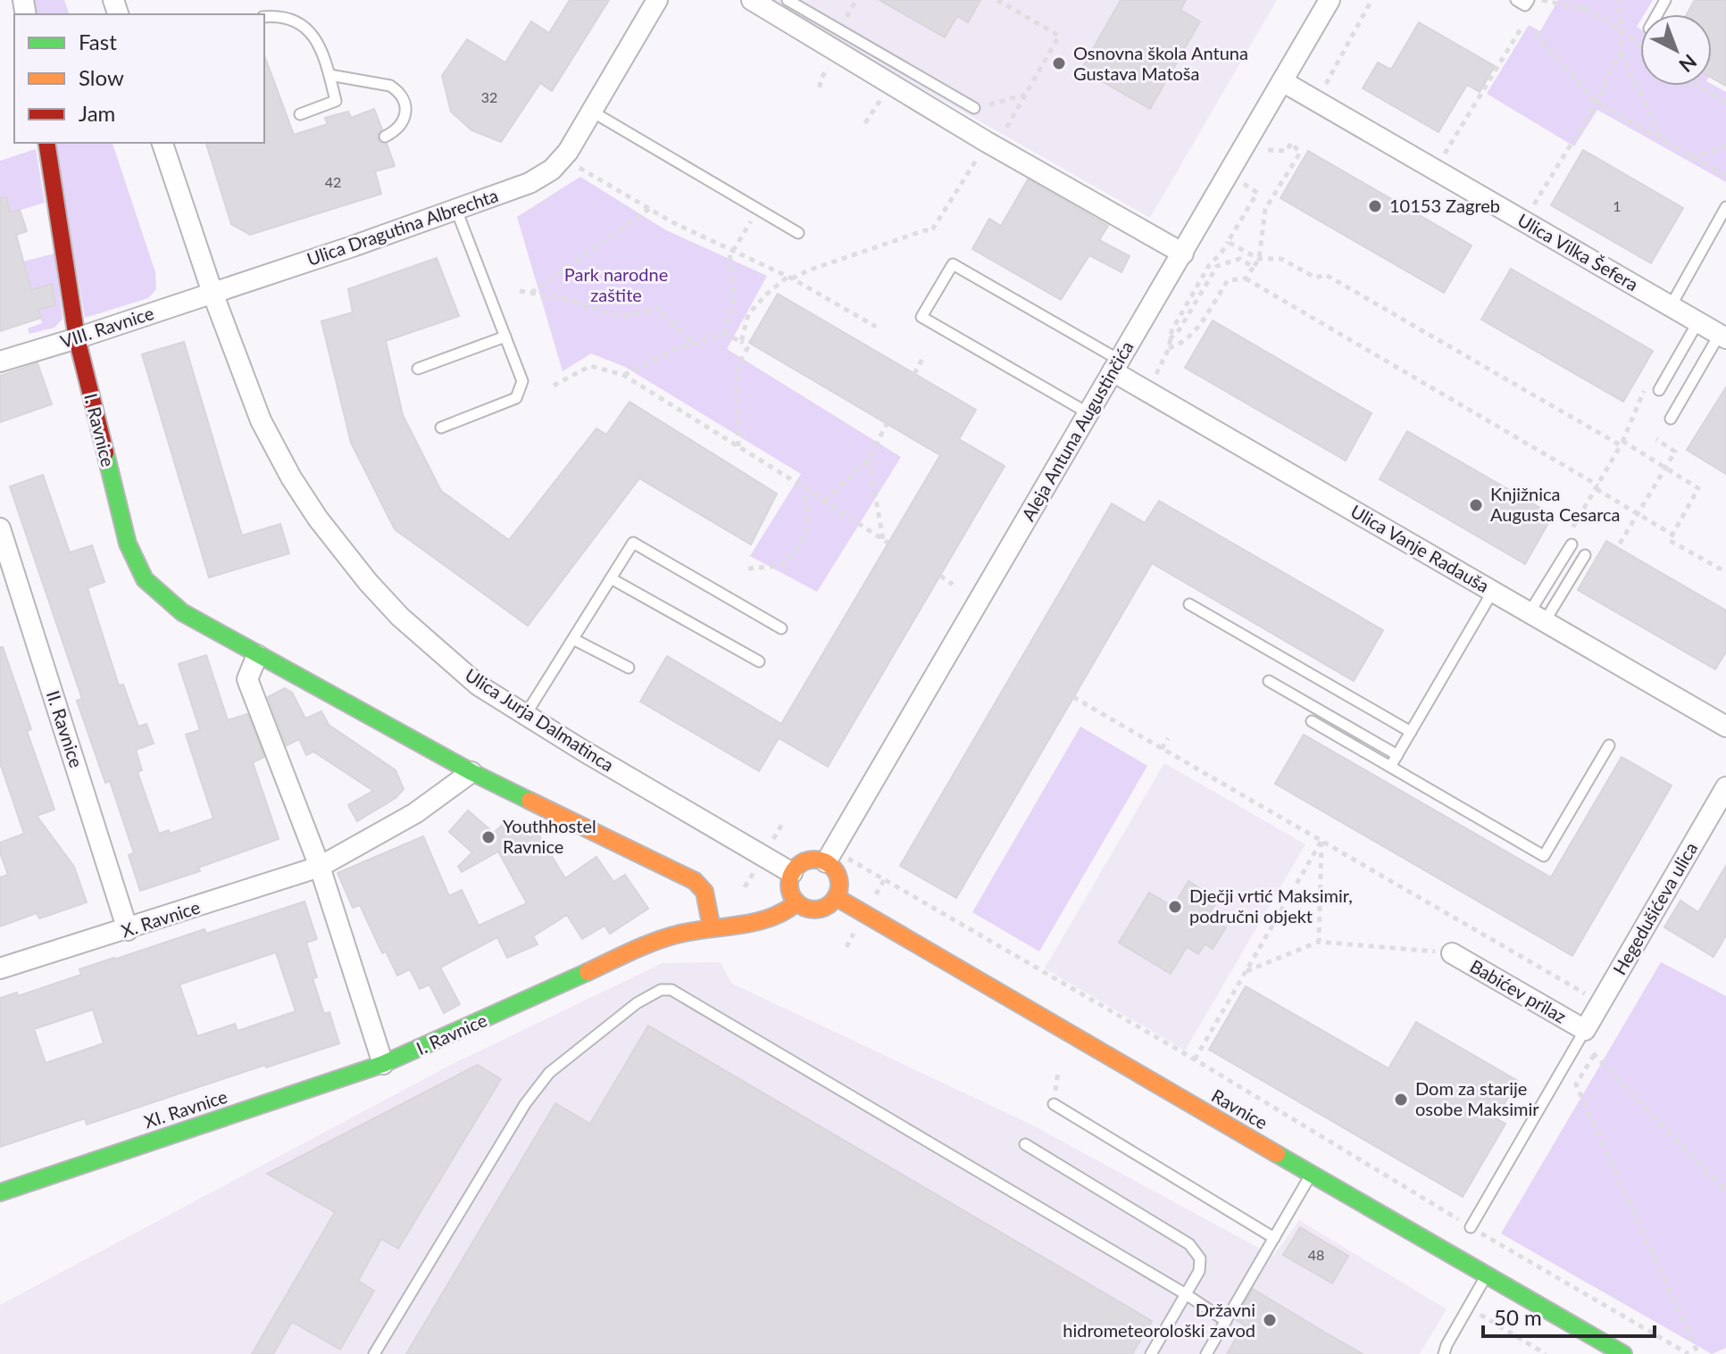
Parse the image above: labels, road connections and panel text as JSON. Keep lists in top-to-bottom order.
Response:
{
  "streets": {
    "street": [
      "Ulica Dragutina Albrechta",
      "Ulica Vilka Šefera",
      "VIII. Ravnice",
      "I. Ravnice",
      "Aleja Antuna Augustinčića",
      "Ulica Vanje Radauša",
      "Ulica Jurja Dalmatinca",
      "II. Ravnice",
      "Hegedušićeva ulica",
      "X. Ravnice",
      "Babićev prilaz",
      "XI. Ravnice",
      "Ravnice"
    ]
  },
  "crossings": [
    ["Ulica Dragutina Albrechta", "VIII. Ravnice"],
    ["Ulica Dragutina Albrechta", "Ulica Jurja Dalmatinca"],
    ["Ulica Vilka Šefera", "Aleja Antuna Augustinčića"],
    ["VIII. Ravnice", "I. Ravnice"],
    ["VIII. Ravnice", "Ulica Jurja Dalmatinca"],
    ["I. Ravnice", "Aleja Antuna Augustinčića"],
    ["I. Ravnice", "Ulica Jurja Dalmatinca"],
    ["I. Ravnice", "XI. Ravnice"],
    ["I. Ravnice", "Ravnice"],
    ["Aleja Antuna Augustinčića", "Ulica Vanje Radauša"],
    ["Aleja Antuna Augustinčića", "Ulica Jurja Dalmatinca"],
    ["Aleja Antuna Augustinčića", "Ravnice"],
    ["Ulica Jurja Dalmatinca", "Ravnice"],
    ["II. Ravnice", "X. Ravnice"],
    ["Hegedušićeva ulica", "Babićev prilaz"]
  ],
  "parks": ["Park narodne zaštite"],
  "places": [
    "Osnovna škola Antuna Gustava Matoša",
    "10153 Zagreb",
    "Knjižnica Augusta Cesarca",
    "Youthhostel Ravnice",
    "Dječji vrtić Maksimir, područni objekt",
    "Dom za starije osobe Maksimir",
    "Državni hidrometeorološki zavod"
  ],
  "house_numbers": [
    "32",
    "42",
    "1",
    "48"
  ],
  "legend": ["Fast", "Slow", "Jam"],
  "scale_bar": "50 m",
  "north": "bottom right"
}
